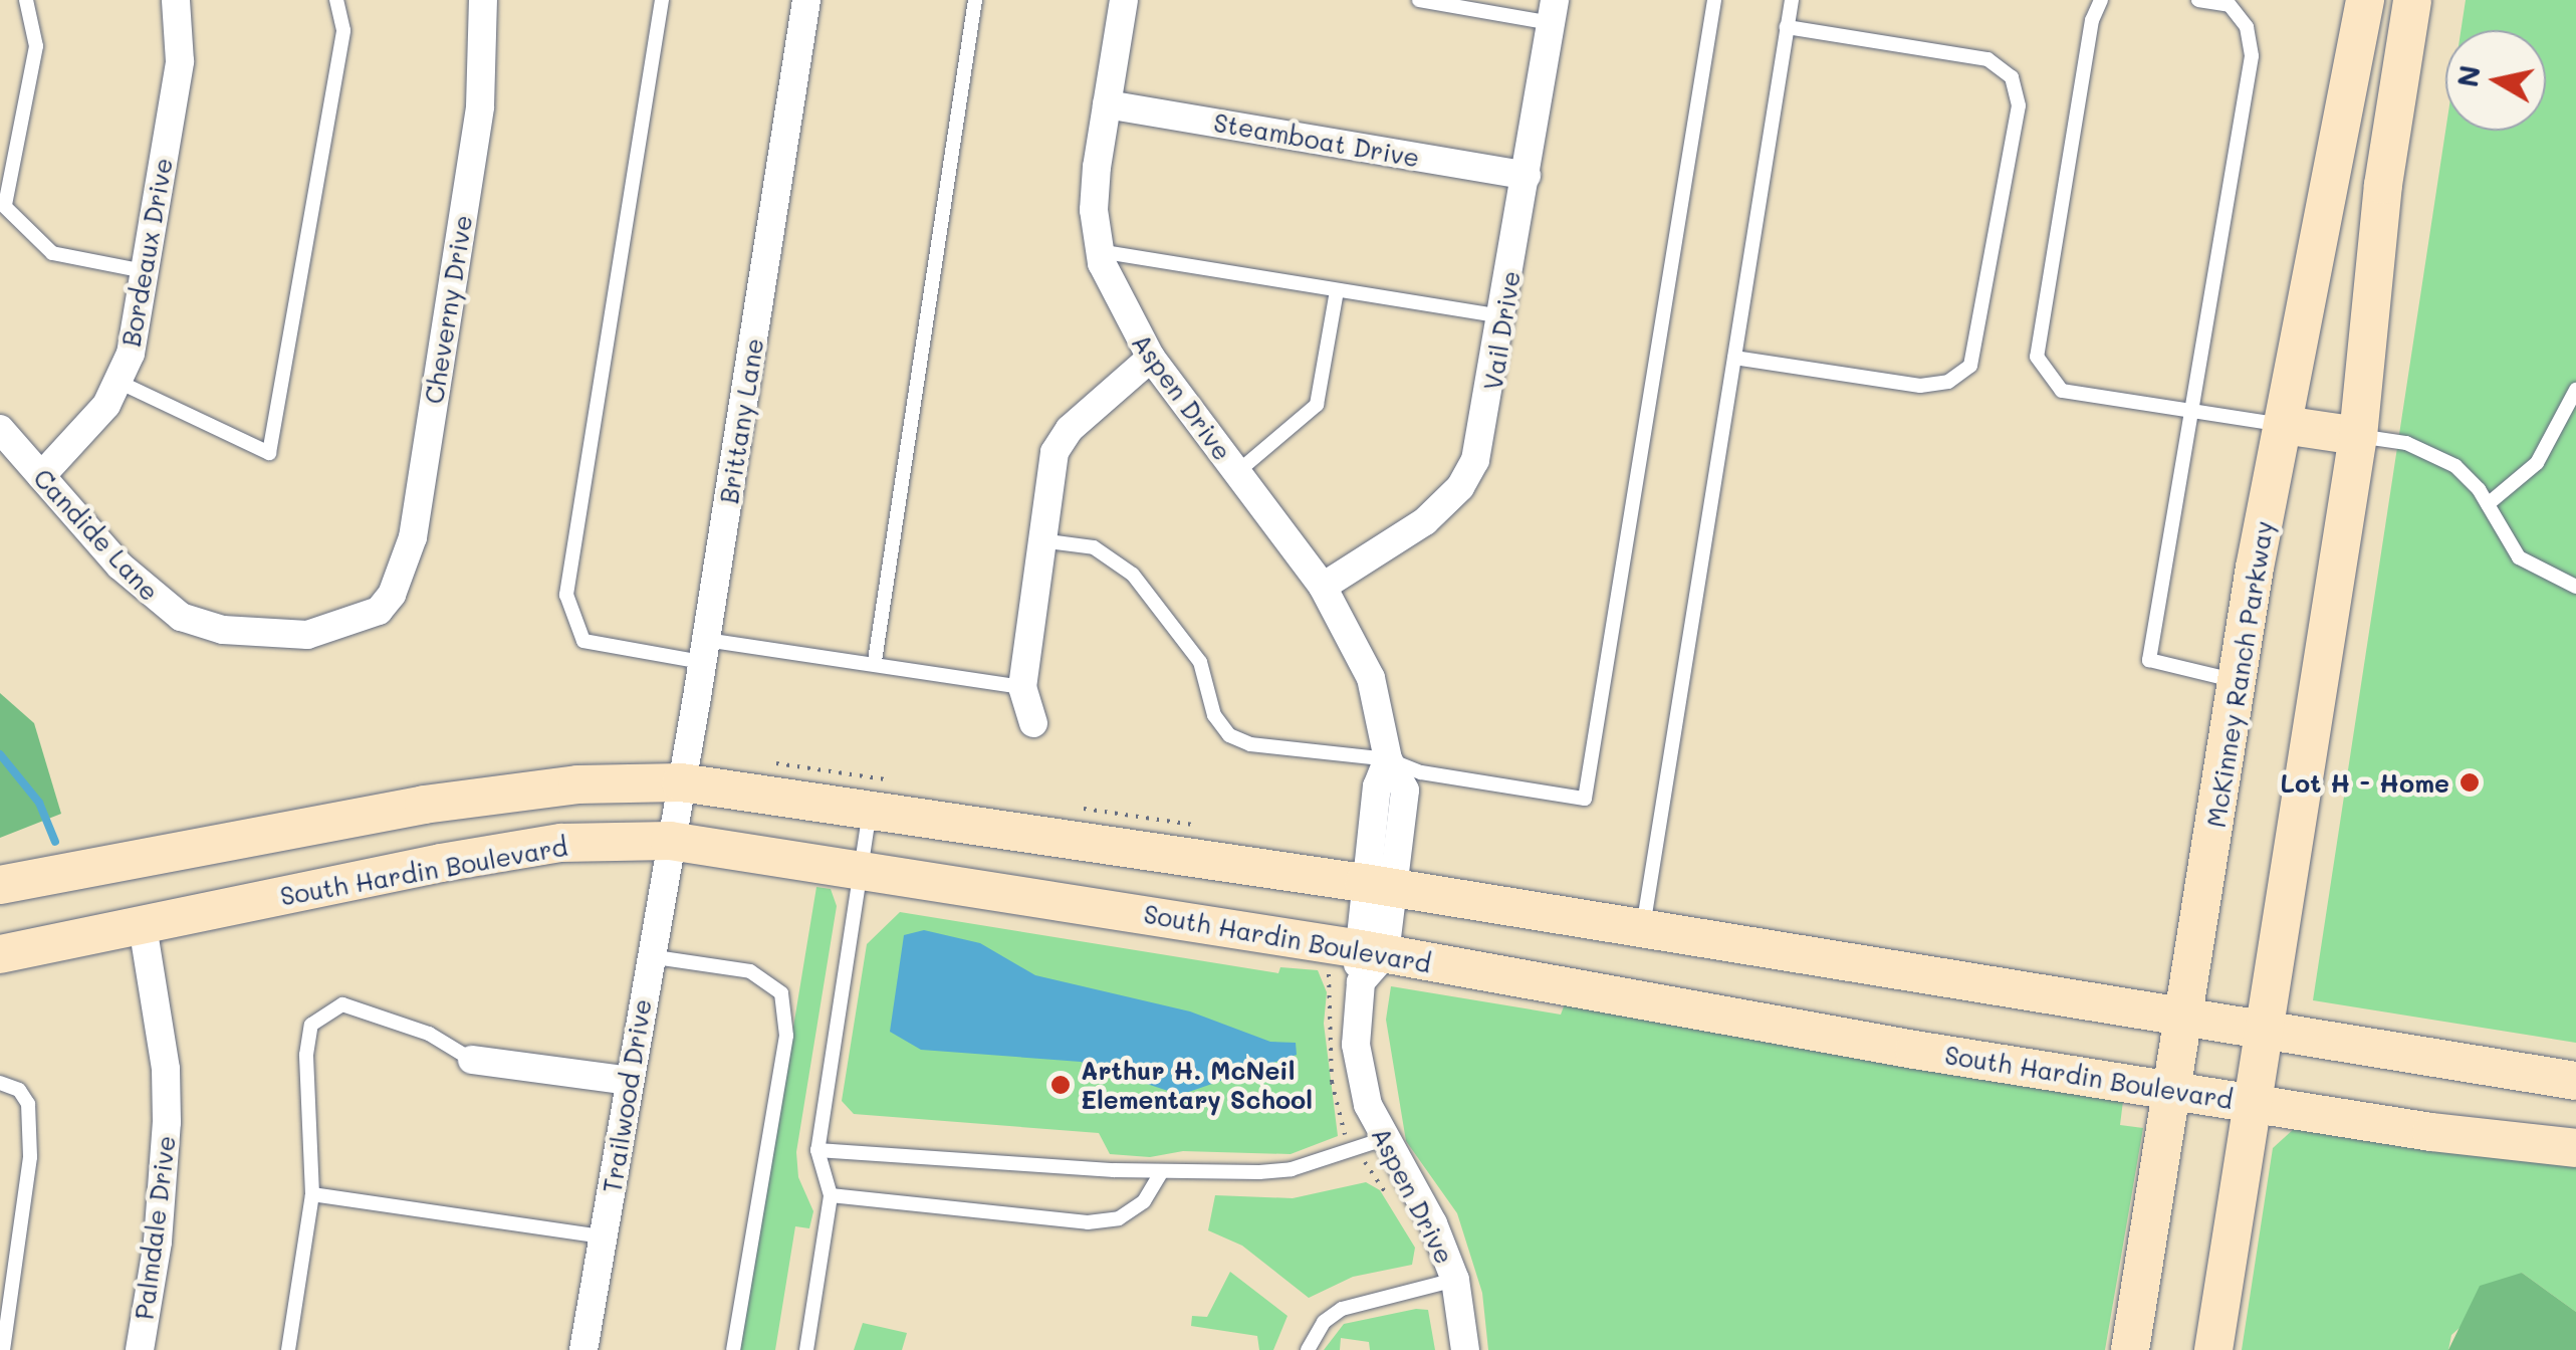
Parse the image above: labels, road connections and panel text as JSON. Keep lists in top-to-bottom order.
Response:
{
  "streets": {
    "main road": ["McKinney Ranch Parkway", "South Hardin Boulevard"],
    "street": [
      "Steamboat Drive",
      "Bordeaux Drive",
      "Cheverny Drive",
      "Vail Drive",
      "Aspen Drive",
      "Brittany Lane",
      "Candide Lane",
      "Trailwood Drive",
      "Palmdale Drive"
    ]
  },
  "crossings": [
    ["Steamboat Drive", "Vail Drive"],
    ["Steamboat Drive", "Aspen Drive"],
    ["Bordeaux Drive", "Candide Lane"],
    ["Cheverny Drive", "Candide Lane"],
    ["Vail Drive", "Aspen Drive"],
    ["Aspen Drive", "South Hardin Boulevard"],
    ["Brittany Lane", "South Hardin Boulevard"],
    ["Brittany Lane", "Trailwood Drive"],
    ["McKinney Ranch Parkway", "South Hardin Boulevard"],
    ["South Hardin Boulevard", "Trailwood Drive"],
    ["South Hardin Boulevard", "Palmdale Drive"]
  ],
  "places": ["Lot H - Home", "Arthur H. McNeil Elementary School"],
  "north": "left"
}
